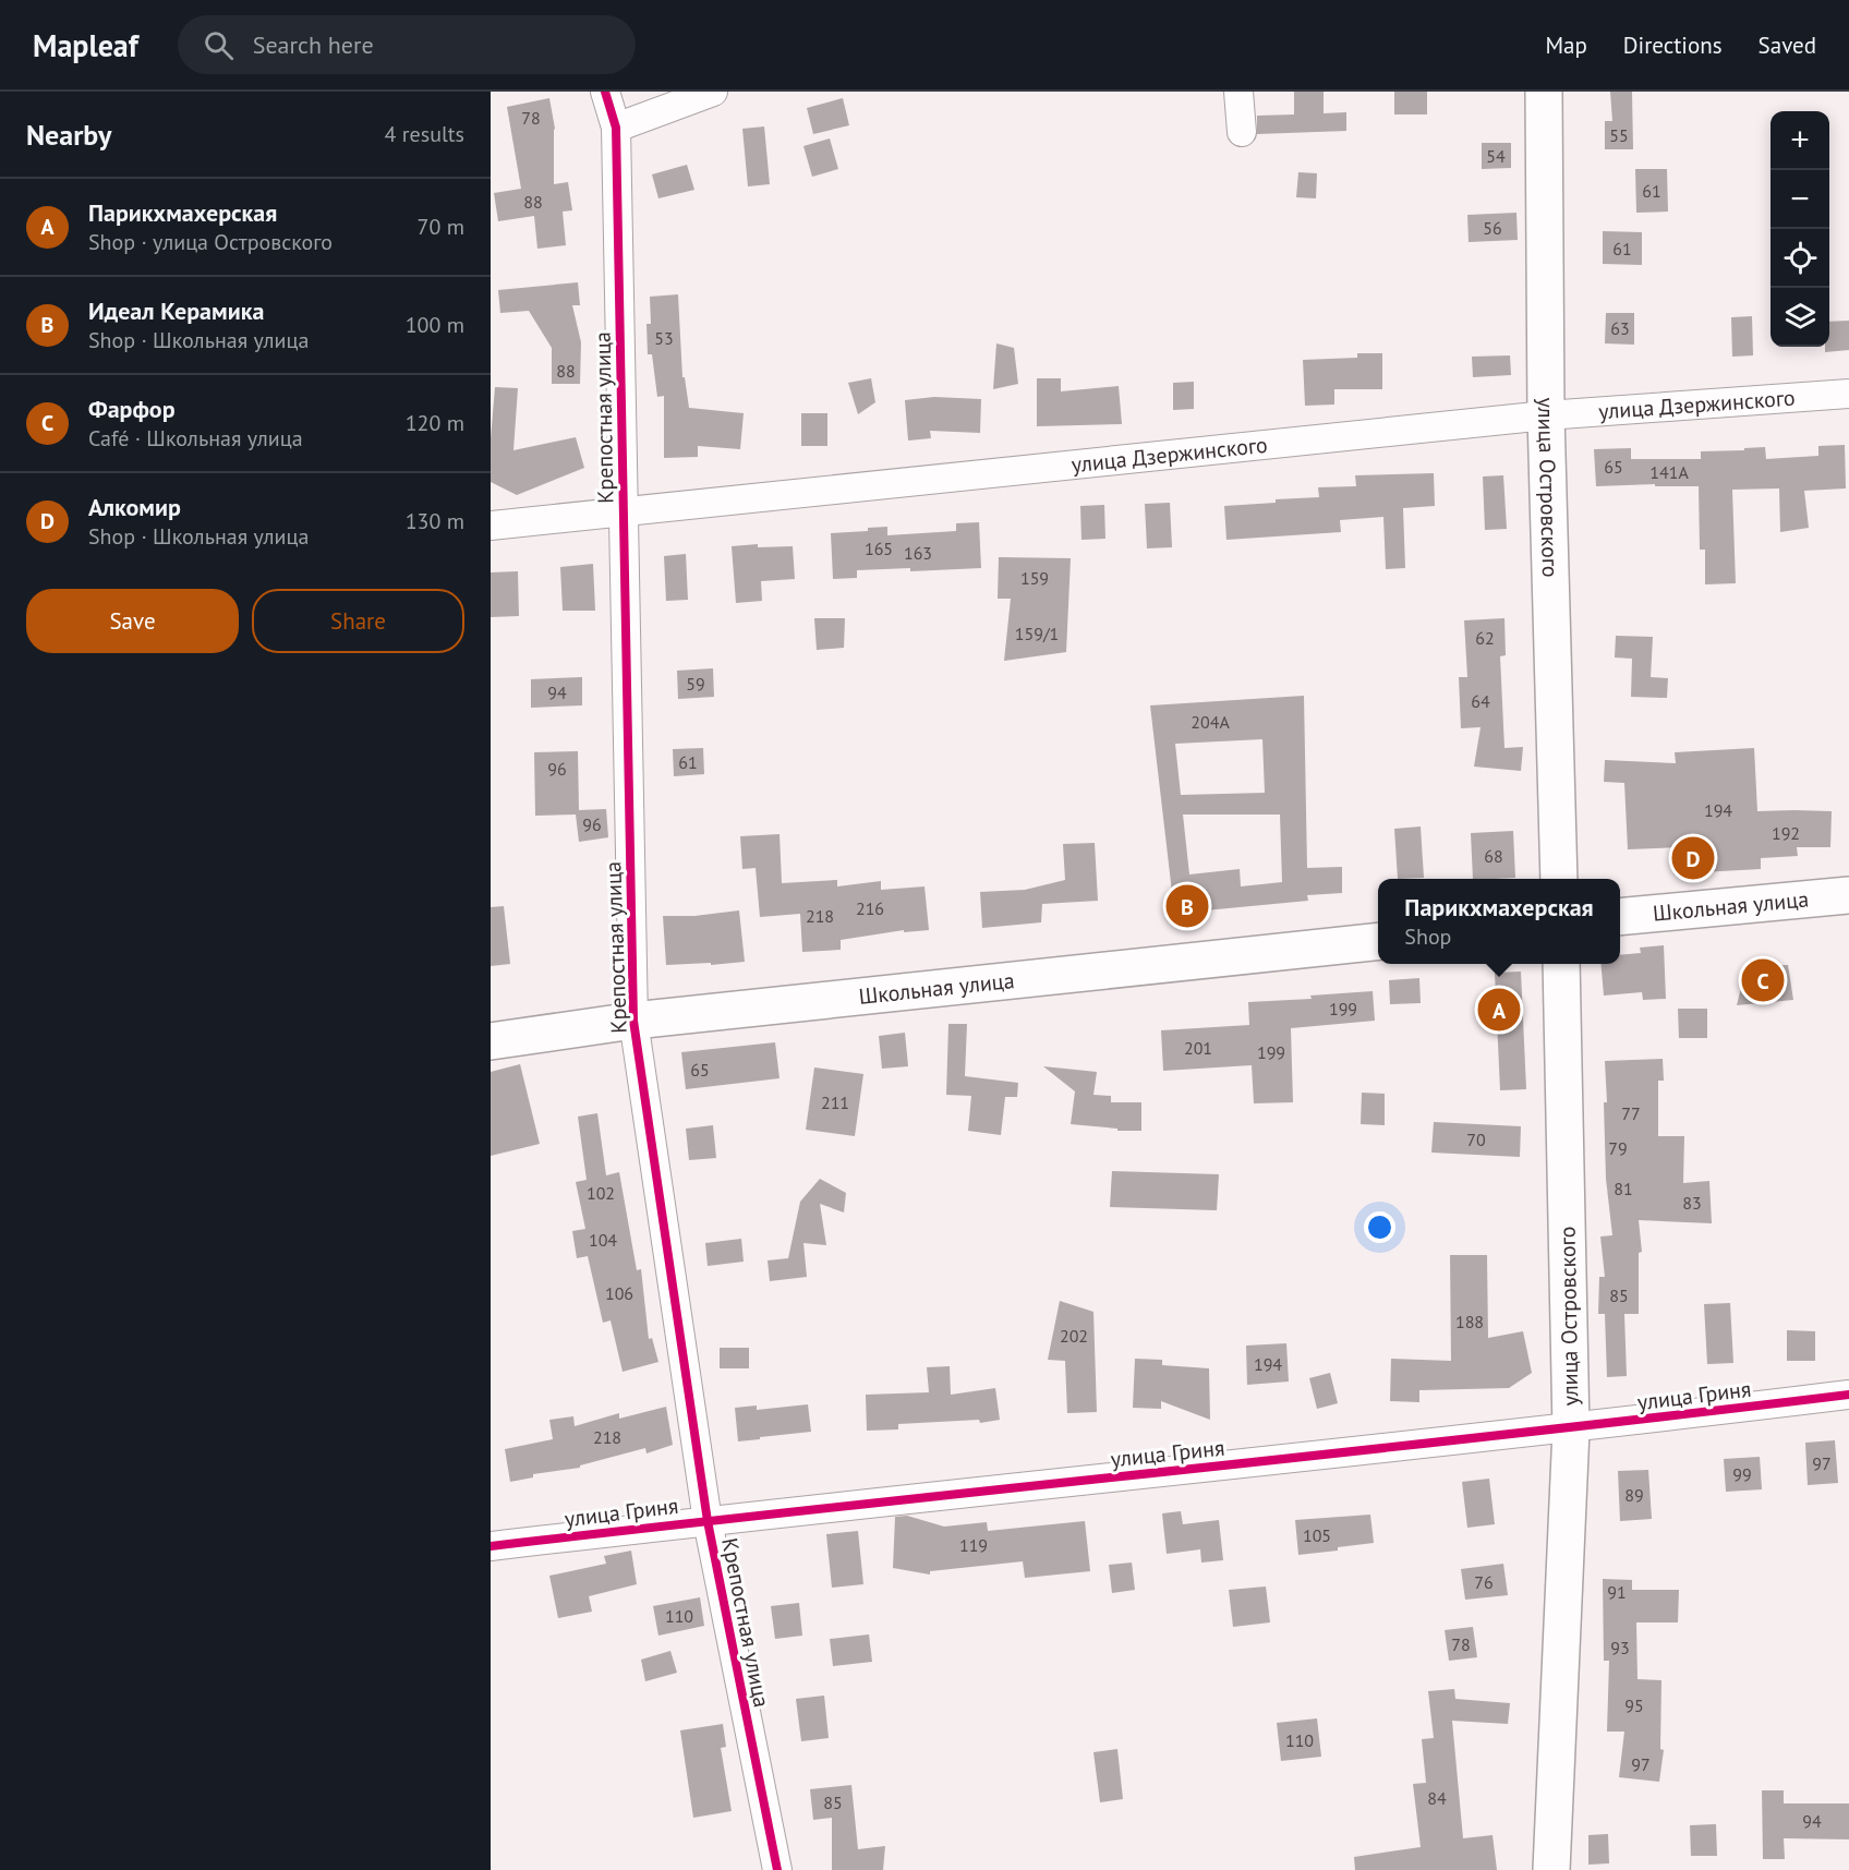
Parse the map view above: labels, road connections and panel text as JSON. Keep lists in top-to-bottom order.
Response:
{
  "streets": {
    "street": [
      "улица Дзержинского",
      "Крепостная улица",
      "улица Островского",
      "Школьная улица",
      "улица Гриня"
    ]
  },
  "crossings": [
    ["улица Дзержинского", "Крепостная улица"],
    ["улица Дзержинского", "улица Островского"],
    ["Крепостная улица", "Школьная улица"],
    ["Крепостная улица", "улица Гриня"],
    ["улица Островского", "улица Гриня"]
  ],
  "house_numbers": [
    "78",
    "55",
    "54",
    "61",
    "88",
    "56",
    "61",
    "63",
    "53",
    "88",
    "65",
    "141А",
    "165",
    "163",
    "159",
    "159/1",
    "62",
    "59",
    "94",
    "64",
    "204А",
    "61",
    "96",
    "194",
    "96",
    "192",
    "68",
    "216",
    "218",
    "199",
    "201",
    "199",
    "65",
    "211",
    "77",
    "70",
    "79",
    "81",
    "102",
    "83",
    "104",
    "106",
    "85",
    "188",
    "202",
    "194",
    "218",
    "97",
    "99",
    "89",
    "105",
    "119",
    "76",
    "91",
    "110",
    "78",
    "93",
    "95",
    "110",
    "97",
    "84",
    "85",
    "94"
  ],
  "page": {
    "header": "Mapleaf",
    "search": "Search here",
    "nav": ["Map", "Directions", "Saved"],
    "heading": ["Nearby", "4 results"],
    "map_buttons": ["+", "−"],
    "list": [
      {
        "mark": "A",
        "name": "Парикхмахерская",
        "note": "Shop · улица Островского",
        "value": "70 m"
      },
      {
        "mark": "B",
        "name": "Идеал Керамика",
        "note": "Shop · Школьная улица",
        "value": "100 m"
      },
      {
        "mark": "C",
        "name": "Фарфор",
        "note": "Café · Школьная улица",
        "value": "120 m"
      },
      {
        "mark": "D",
        "name": "Алкомир",
        "note": "Shop · Школьная улица",
        "value": "130 m"
      }
    ],
    "buttons": ["Save", "Share"],
    "pins": [
      "D",
      "B",
      "C",
      "A"
    ],
    "popup": ["Парикхмахерская", "Shop"]
  }
}
